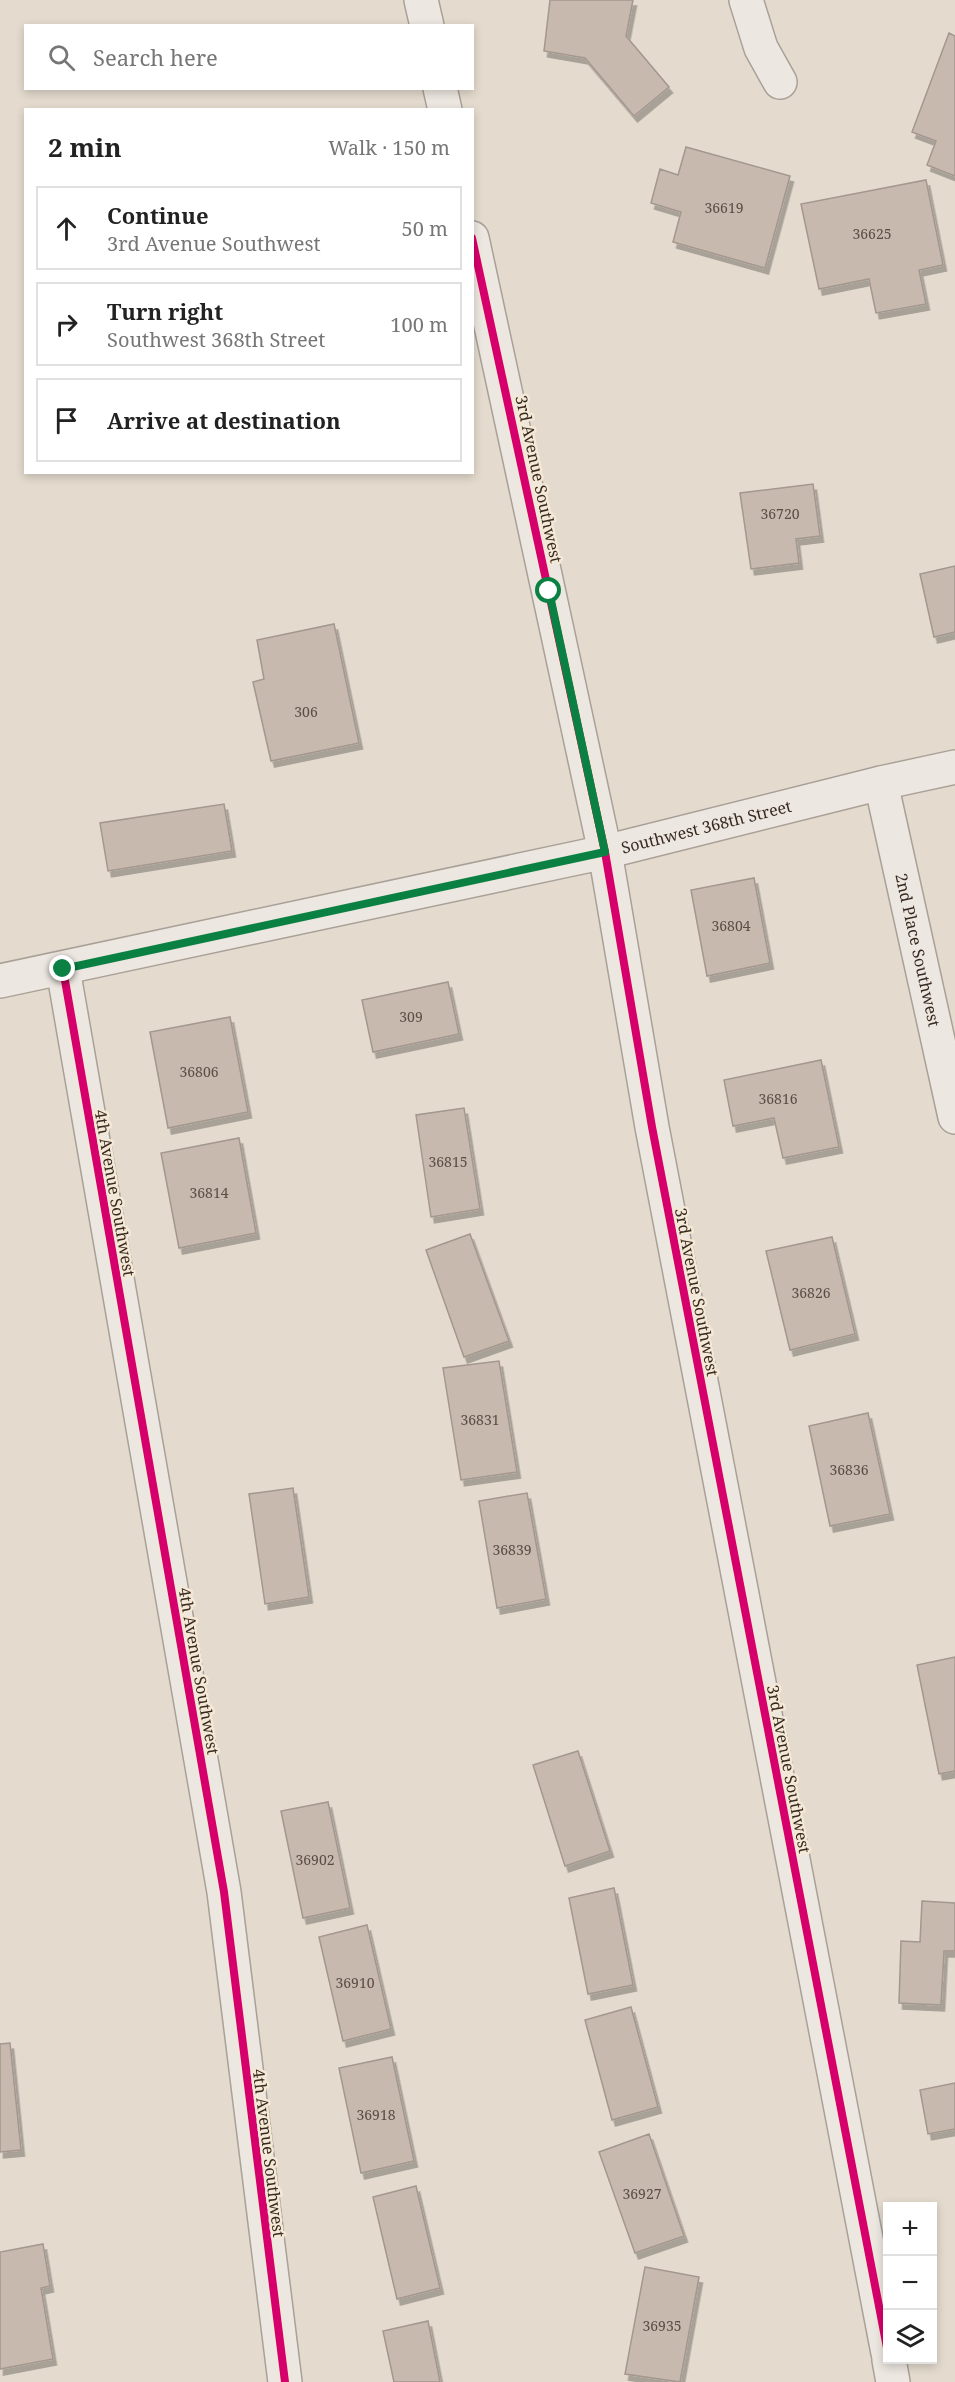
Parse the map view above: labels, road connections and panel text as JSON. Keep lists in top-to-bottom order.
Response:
{
  "streets": {
    "street": [
      "3rd Avenue Southwest",
      "Southwest 368th Street",
      "2nd Place Southwest",
      "4th Avenue Southwest"
    ]
  },
  "crossings": [
    ["3rd Avenue Southwest", "Southwest 368th Street"],
    ["Southwest 368th Street", "2nd Place Southwest"],
    ["Southwest 368th Street", "4th Avenue Southwest"]
  ],
  "house_numbers": [
    "36619",
    "36625",
    "36720",
    "306",
    "36804",
    "309",
    "36806",
    "36816",
    "36815",
    "36814",
    "36826",
    "36831",
    "36836",
    "36839",
    "36902",
    "36910",
    "36918",
    "36927",
    "36935"
  ],
  "page": {
    "search": "Search here",
    "heading": ["2 min", "Walk · 150 m"],
    "list": [
      ["Continue", "3rd Avenue Southwest", "50 m"],
      ["Turn right", "Southwest 368th Street", "100 m"],
      "Arrive at destination"
    ],
    "map_buttons": ["+", "−"]
  }
}
